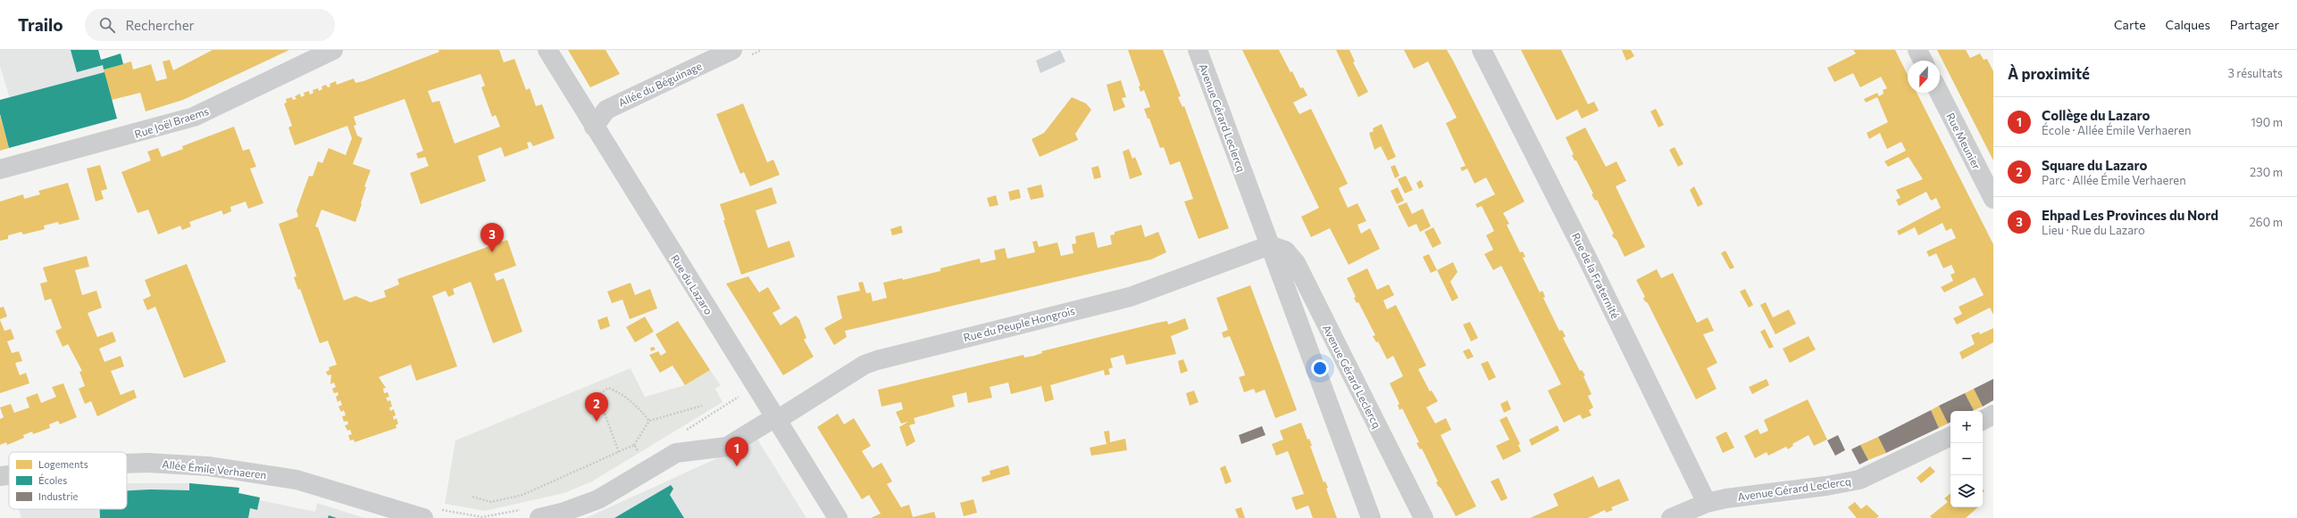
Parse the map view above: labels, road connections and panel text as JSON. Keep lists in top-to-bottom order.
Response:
{
  "streets": {
    "street": [
      "Allée du Béguinage",
      "Avenue Gérard Leclercq",
      "Rue Joël Braems",
      "Rue Meunier",
      "Rue de la Fraternité",
      "Rue du Lazaro",
      "Rue du Peuple Hongrois",
      "Allée Émile Verhaeren"
    ]
  },
  "crossings": [
    ["Allée du Béguinage", "Rue du Lazaro"],
    ["Avenue Gérard Leclercq", "Rue de la Fraternité"],
    ["Avenue Gérard Leclercq", "Rue du Peuple Hongrois"],
    ["Rue du Lazaro", "Rue du Peuple Hongrois"]
  ],
  "legend": ["Logements", "Écoles", "Industrie"],
  "north": "bottom",
  "page": {
    "header": "Trailo",
    "search": "Rechercher",
    "nav": ["Carte", "Calques", "Partager"],
    "heading": ["À proximité", "3 résultats"],
    "list": [
      {
        "mark": "1",
        "name": "Collège du Lazaro",
        "note": "École · Allée Émile Verhaeren",
        "value": "190 m"
      },
      {
        "mark": "2",
        "name": "Square du Lazaro",
        "note": "Parc · Allée Émile Verhaeren",
        "value": "230 m"
      },
      {
        "mark": "3",
        "name": "Ehpad Les Provinces du Nord",
        "note": "Lieu · Rue du Lazaro",
        "value": "260 m"
      }
    ],
    "pins": ["3", "2", "1"],
    "map_buttons": ["+", "−"]
  }
}
